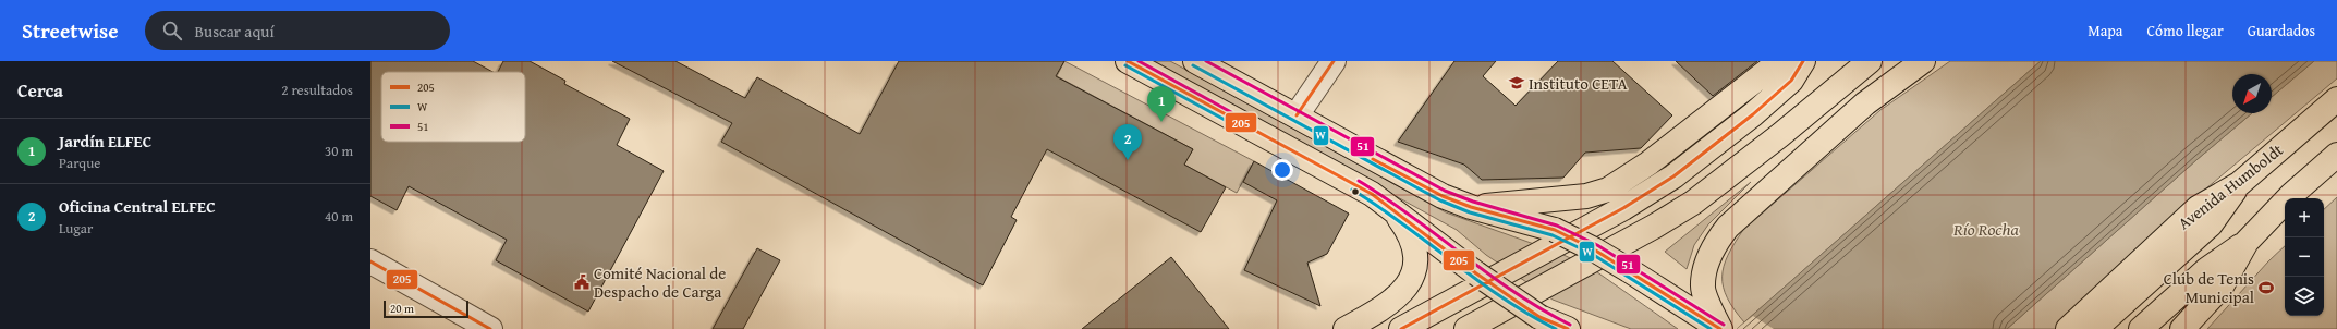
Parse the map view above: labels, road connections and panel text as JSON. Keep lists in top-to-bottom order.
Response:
{
  "streets": {
    "main road": ["Avenida Humboldt"]
  },
  "water": ["Río Rocha"],
  "places": {
    "school or university": ["Instituto CETA"],
    "public building": ["Comité Nacional de Despacho de Carga"],
    "sports": ["Club de Tenis Municipal"]
  },
  "lines": ["transit line 205", "transit line 51", "transit line W"],
  "legend": ["205", "W", "51"],
  "scale_bar": "20 m",
  "north": "bottom left",
  "page": {
    "header": "Streetwise",
    "search": "Buscar aquí",
    "nav": ["Mapa", "Cómo llegar", "Guardados"],
    "heading": ["Cerca", "2 resultados"],
    "pins": ["1", "2"],
    "list": [
      {
        "mark": "1",
        "name": "Jardín ELFEC",
        "note": "Parque",
        "value": "30 m"
      },
      {
        "mark": "2",
        "name": "Oficina Central ELFEC",
        "note": "Lugar",
        "value": "40 m"
      }
    ],
    "map_buttons": ["+", "−"],
    "scale": "20 m"
  }
}
